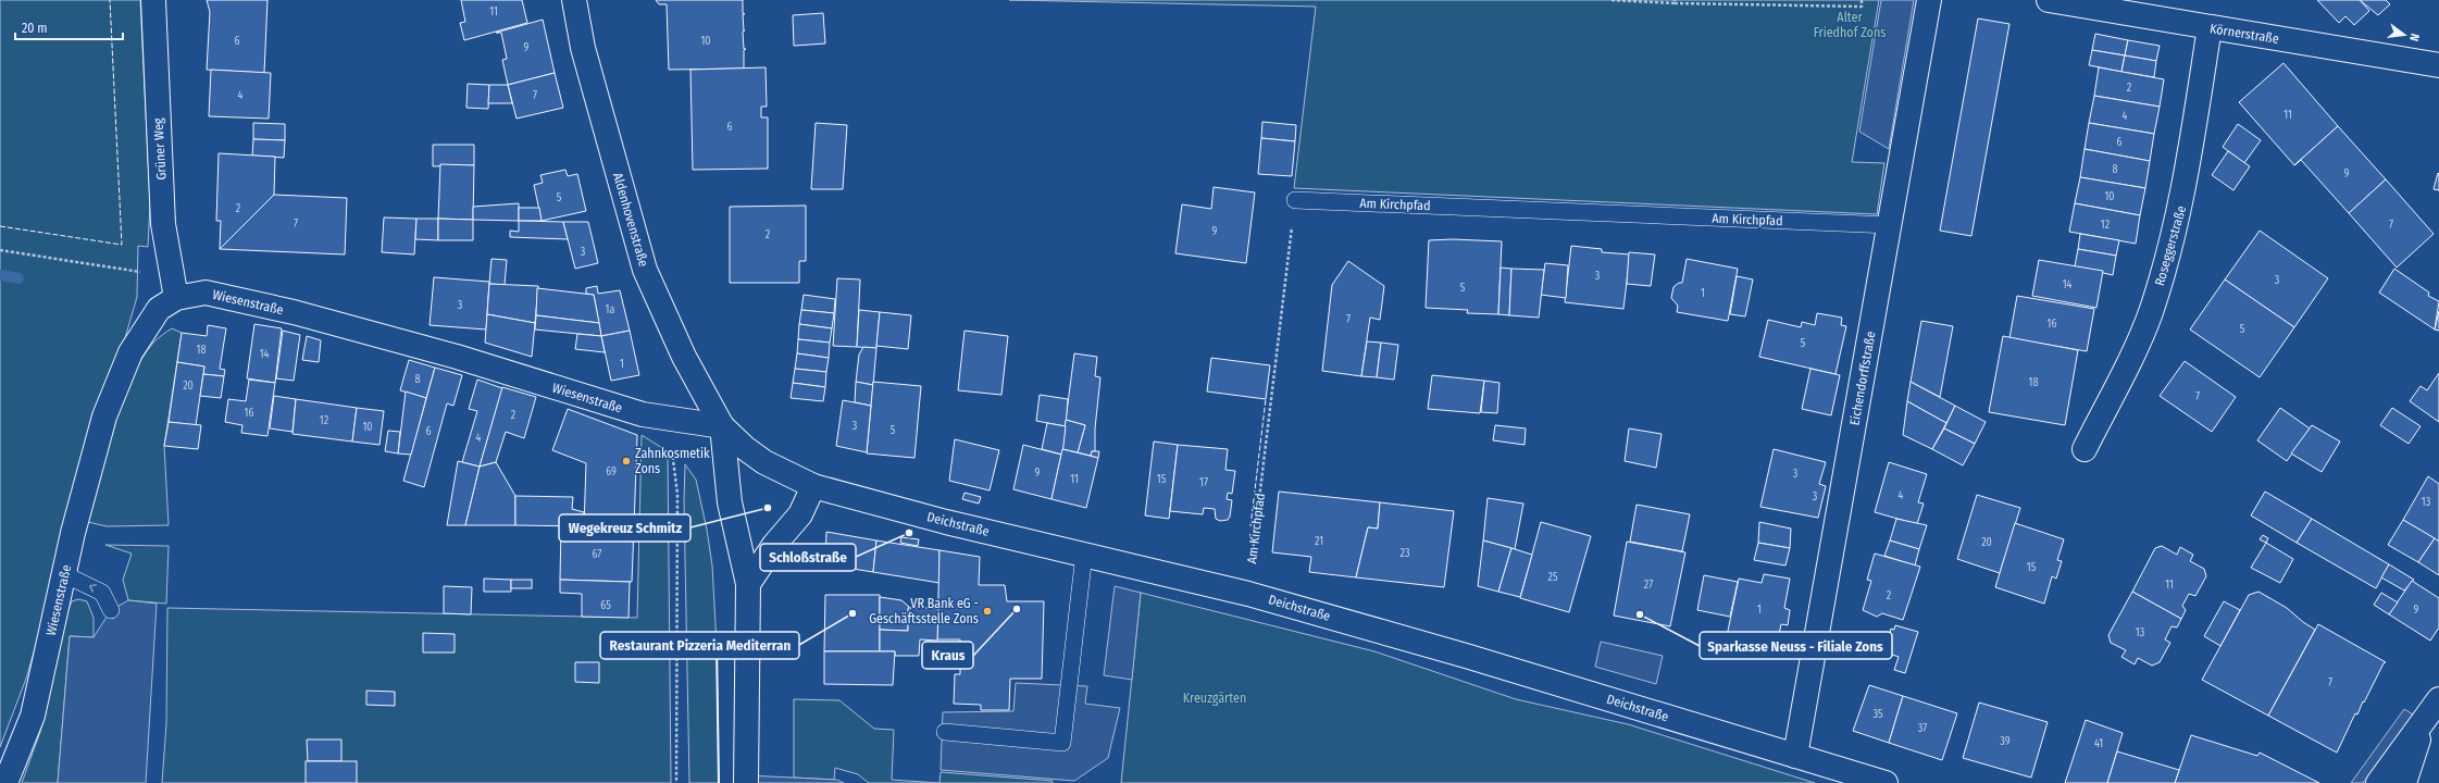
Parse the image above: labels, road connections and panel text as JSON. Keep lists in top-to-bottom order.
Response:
{
  "streets": {
    "street": [
      "Körnerstraße",
      "Grüner Weg",
      "Aldenhovenstraße",
      "Roseggerstraße",
      "Wiesenstraße",
      "Eichendorffstraße",
      "Deichstraße"
    ],
    "lane": ["Am Kirchpfad"]
  },
  "crossings": [
    ["Körnerstraße", "Roseggerstraße"],
    ["Grüner Weg", "Wiesenstraße"],
    ["Am Kirchpfad", "Eichendorffstraße"],
    ["Am Kirchpfad", "Deichstraße"],
    ["Aldenhovenstraße", "Wiesenstraße"],
    ["Aldenhovenstraße", "Deichstraße"],
    ["Wiesenstraße", "Deichstraße"],
    ["Eichendorffstraße", "Deichstraße"]
  ],
  "parks": ["Alter Friedhof Zons", "Kreuzgärten"],
  "places": [
    "Zahnkosmetik Zons",
    "Wegekreuz Schmitz",
    "Schloßstraße",
    "Kraus",
    "VR Bank eG - Geschäftsstelle Zons",
    "Restaurant Pizzeria Mediterran",
    "Sparkasse Neuss - Filiale Zons"
  ],
  "house_numbers": [
    "11",
    "6",
    "10",
    "9",
    "2",
    "4",
    "7",
    "11",
    "4",
    "6",
    "6",
    "8",
    "9",
    "10",
    "5",
    "2",
    "7",
    "12",
    "7",
    "9",
    "2",
    "3",
    "3",
    "3",
    "14",
    "5",
    "1",
    "3",
    "1a",
    "7",
    "16",
    "5",
    "5",
    "18",
    "14",
    "1",
    "8",
    "18",
    "20",
    "7",
    "16",
    "2",
    "12",
    "3",
    "10",
    "5",
    "6",
    "4",
    "69",
    "9",
    "3",
    "11",
    "15",
    "17",
    "4",
    "3",
    "13",
    "21",
    "20",
    "23",
    "67",
    "15",
    "25",
    "27",
    "11",
    "2",
    "65",
    "1",
    "9",
    "13",
    "7",
    "35",
    "37",
    "39",
    "41"
  ],
  "scale_bar": "20 m",
  "north": "right"
}
